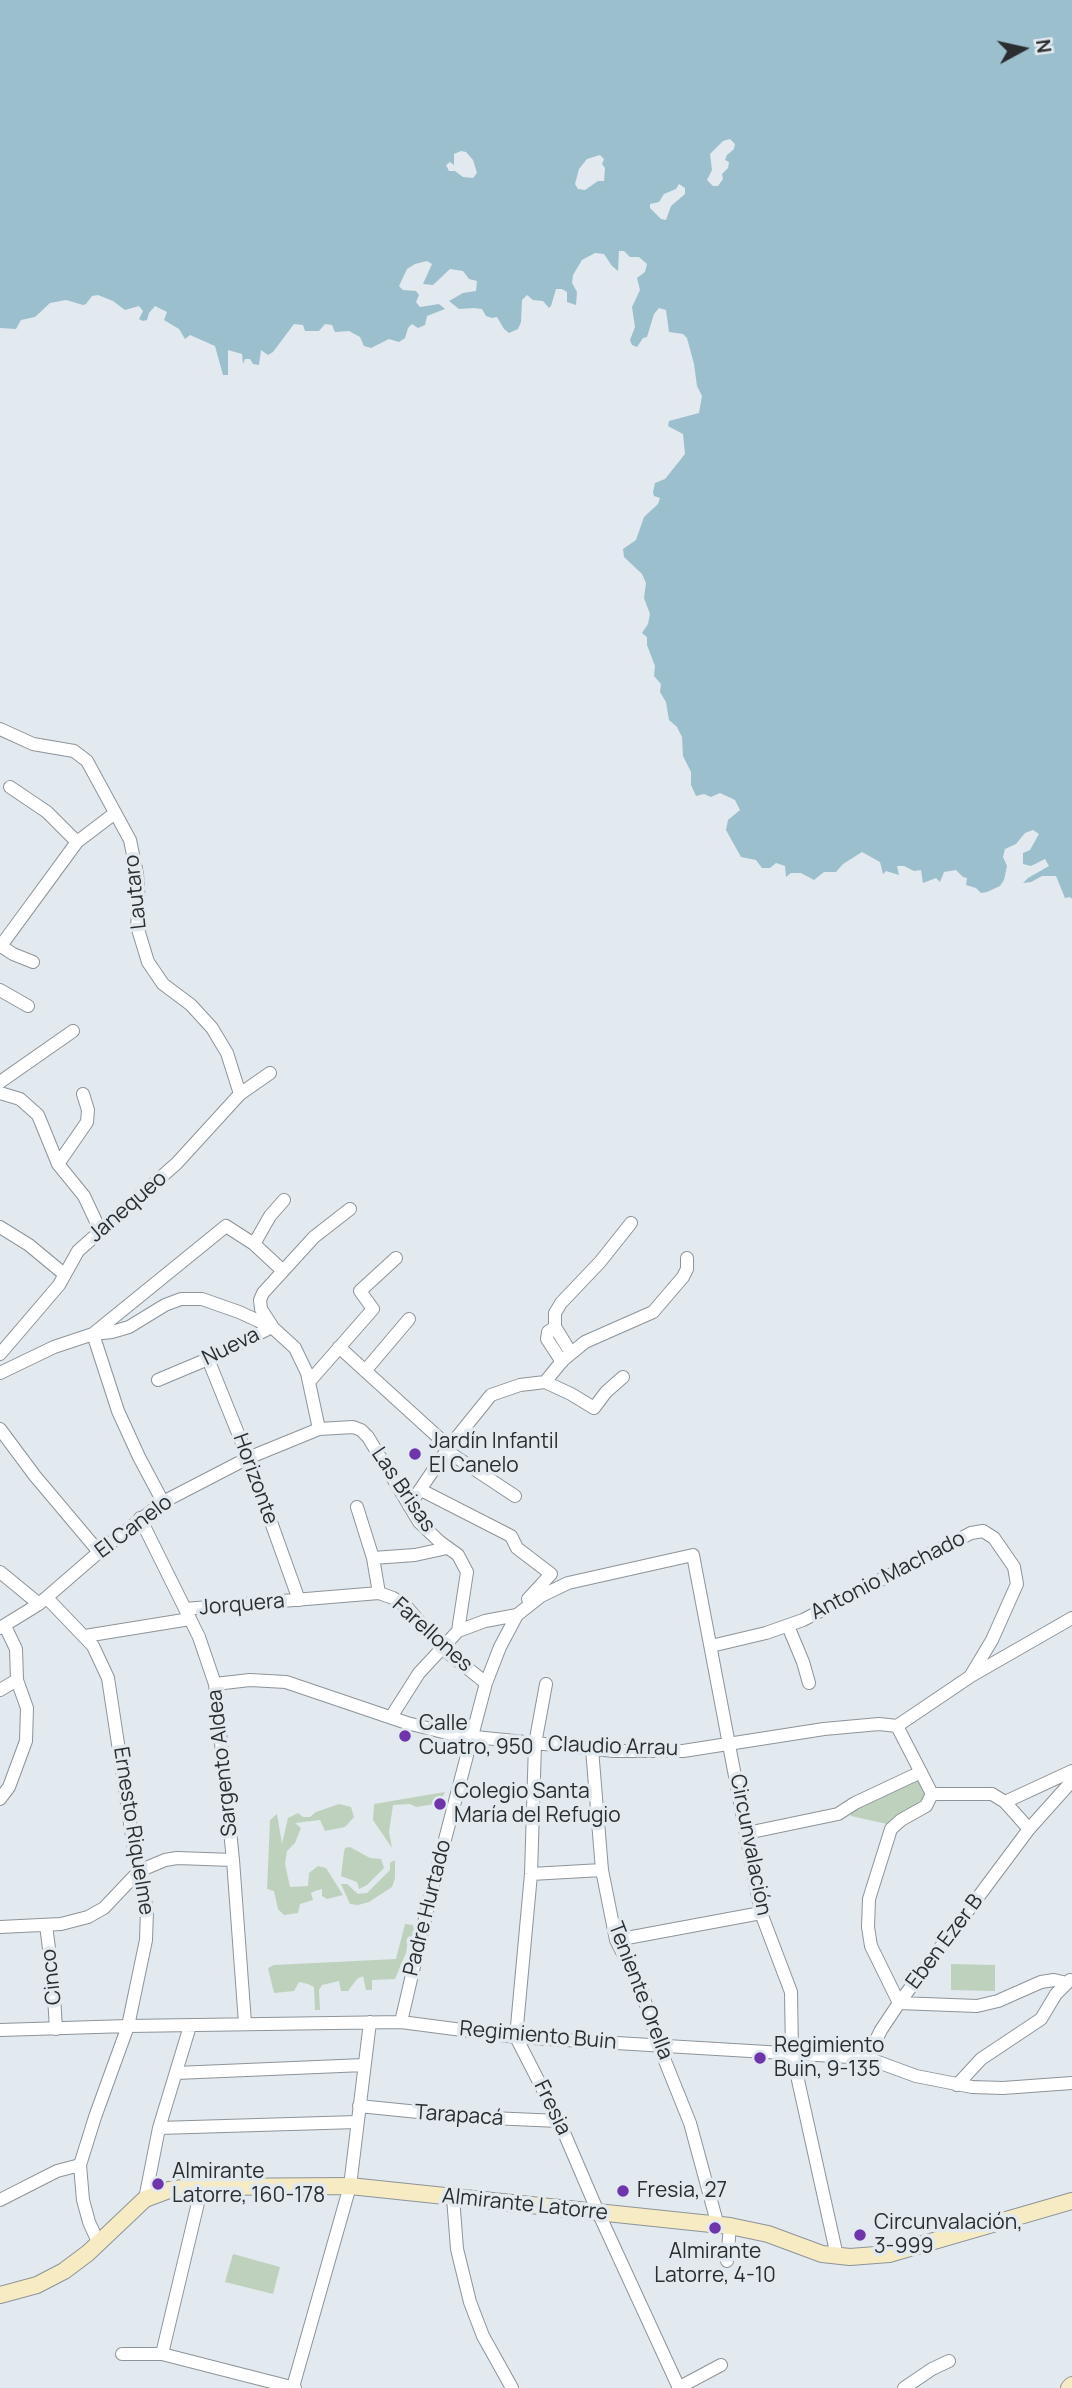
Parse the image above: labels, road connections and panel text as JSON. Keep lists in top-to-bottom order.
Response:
{
  "streets": {
    "main road": ["Almirante Latorre"],
    "street": [
      "Lautaro",
      "Janequeo",
      "Nueva",
      "Horizonte",
      "Las Brisas",
      "El Canelo",
      "Antonio Machado",
      "Jorquera",
      "Farellones",
      "Claudio Arrau",
      "Sargento Aldea",
      "Ernesto Riquelme",
      "Circunvalación",
      "Padre Hurtado",
      "Eben Ezer B",
      "Cinco",
      "Teniente Orella",
      "Regimiento Buin",
      "Fresia",
      "Tarapacá"
    ]
  },
  "crossings": [
    ["Lautaro", "Janequeo"],
    ["Nueva", "Horizonte"],
    ["Horizonte", "El Canelo"],
    ["Horizonte", "Jorquera"],
    ["Las Brisas", "El Canelo"],
    ["El Canelo", "Sargento Aldea"],
    ["El Canelo", "Ernesto Riquelme"],
    ["Antonio Machado", "Circunvalación"],
    ["Jorquera", "Farellones"],
    ["Jorquera", "Sargento Aldea"],
    ["Jorquera", "Ernesto Riquelme"],
    ["Farellones", "Padre Hurtado"],
    ["Claudio Arrau", "Sargento Aldea"],
    ["Claudio Arrau", "Circunvalación"],
    ["Claudio Arrau", "Padre Hurtado"],
    ["Claudio Arrau", "Teniente Orella"],
    ["Sargento Aldea", "Regimiento Buin"],
    ["Ernesto Riquelme", "Regimiento Buin"],
    ["Ernesto Riquelme", "Almirante Latorre"],
    ["Circunvalación", "Padre Hurtado"],
    ["Circunvalación", "Regimiento Buin"],
    ["Circunvalación", "Almirante Latorre"],
    ["Padre Hurtado", "Regimiento Buin"],
    ["Eben Ezer B", "Regimiento Buin"],
    ["Cinco", "Regimiento Buin"],
    ["Teniente Orella", "Regimiento Buin"],
    ["Teniente Orella", "Almirante Latorre"],
    ["Regimiento Buin", "Fresia"],
    ["Fresia", "Tarapacá"],
    ["Fresia", "Almirante Latorre"]
  ],
  "places": [
    "Jardín Infantil El Canelo",
    "Calle Cuatro, 950",
    "Colegio Santa María del Refugio",
    "Regimiento Buin, 9-135",
    "Almirante Latorre, 160-178",
    "Fresia, 27",
    "Almirante Latorre, 4-10",
    "Circunvalación, 3-999"
  ],
  "north": "right"
}
